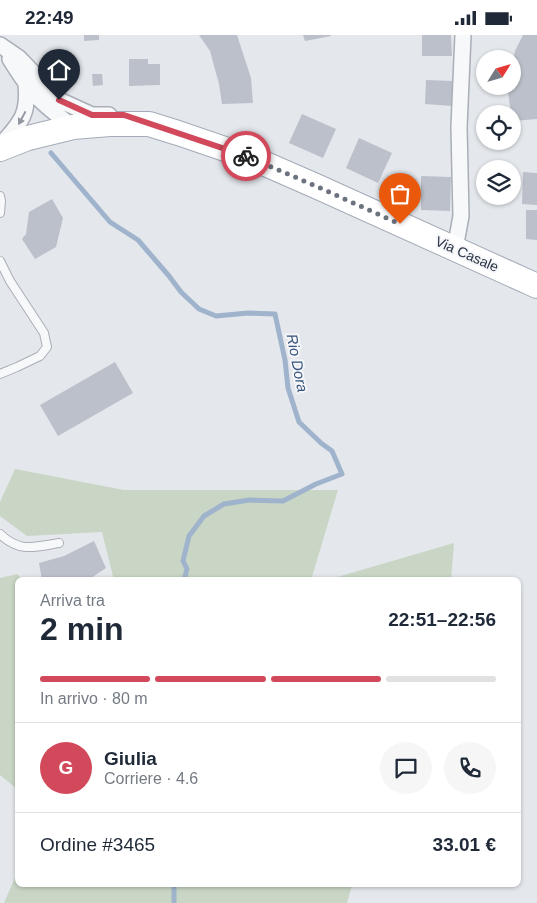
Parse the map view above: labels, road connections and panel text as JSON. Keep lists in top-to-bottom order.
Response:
{
  "streets": {
    "main road": ["Via Casale"]
  },
  "water": ["Rio Dora"],
  "north": "top right",
  "page": {
    "status": "22:49",
    "heading": ["2 min", "Arriva tra", "22:51–22:56"],
    "panel": [
      "Giulia",
      "Corriere · 4.6",
      "Ordine #3465",
      "33.01 €"
    ],
    "bar": "In arrivo · 80 m",
    "round": "G"
  }
}
